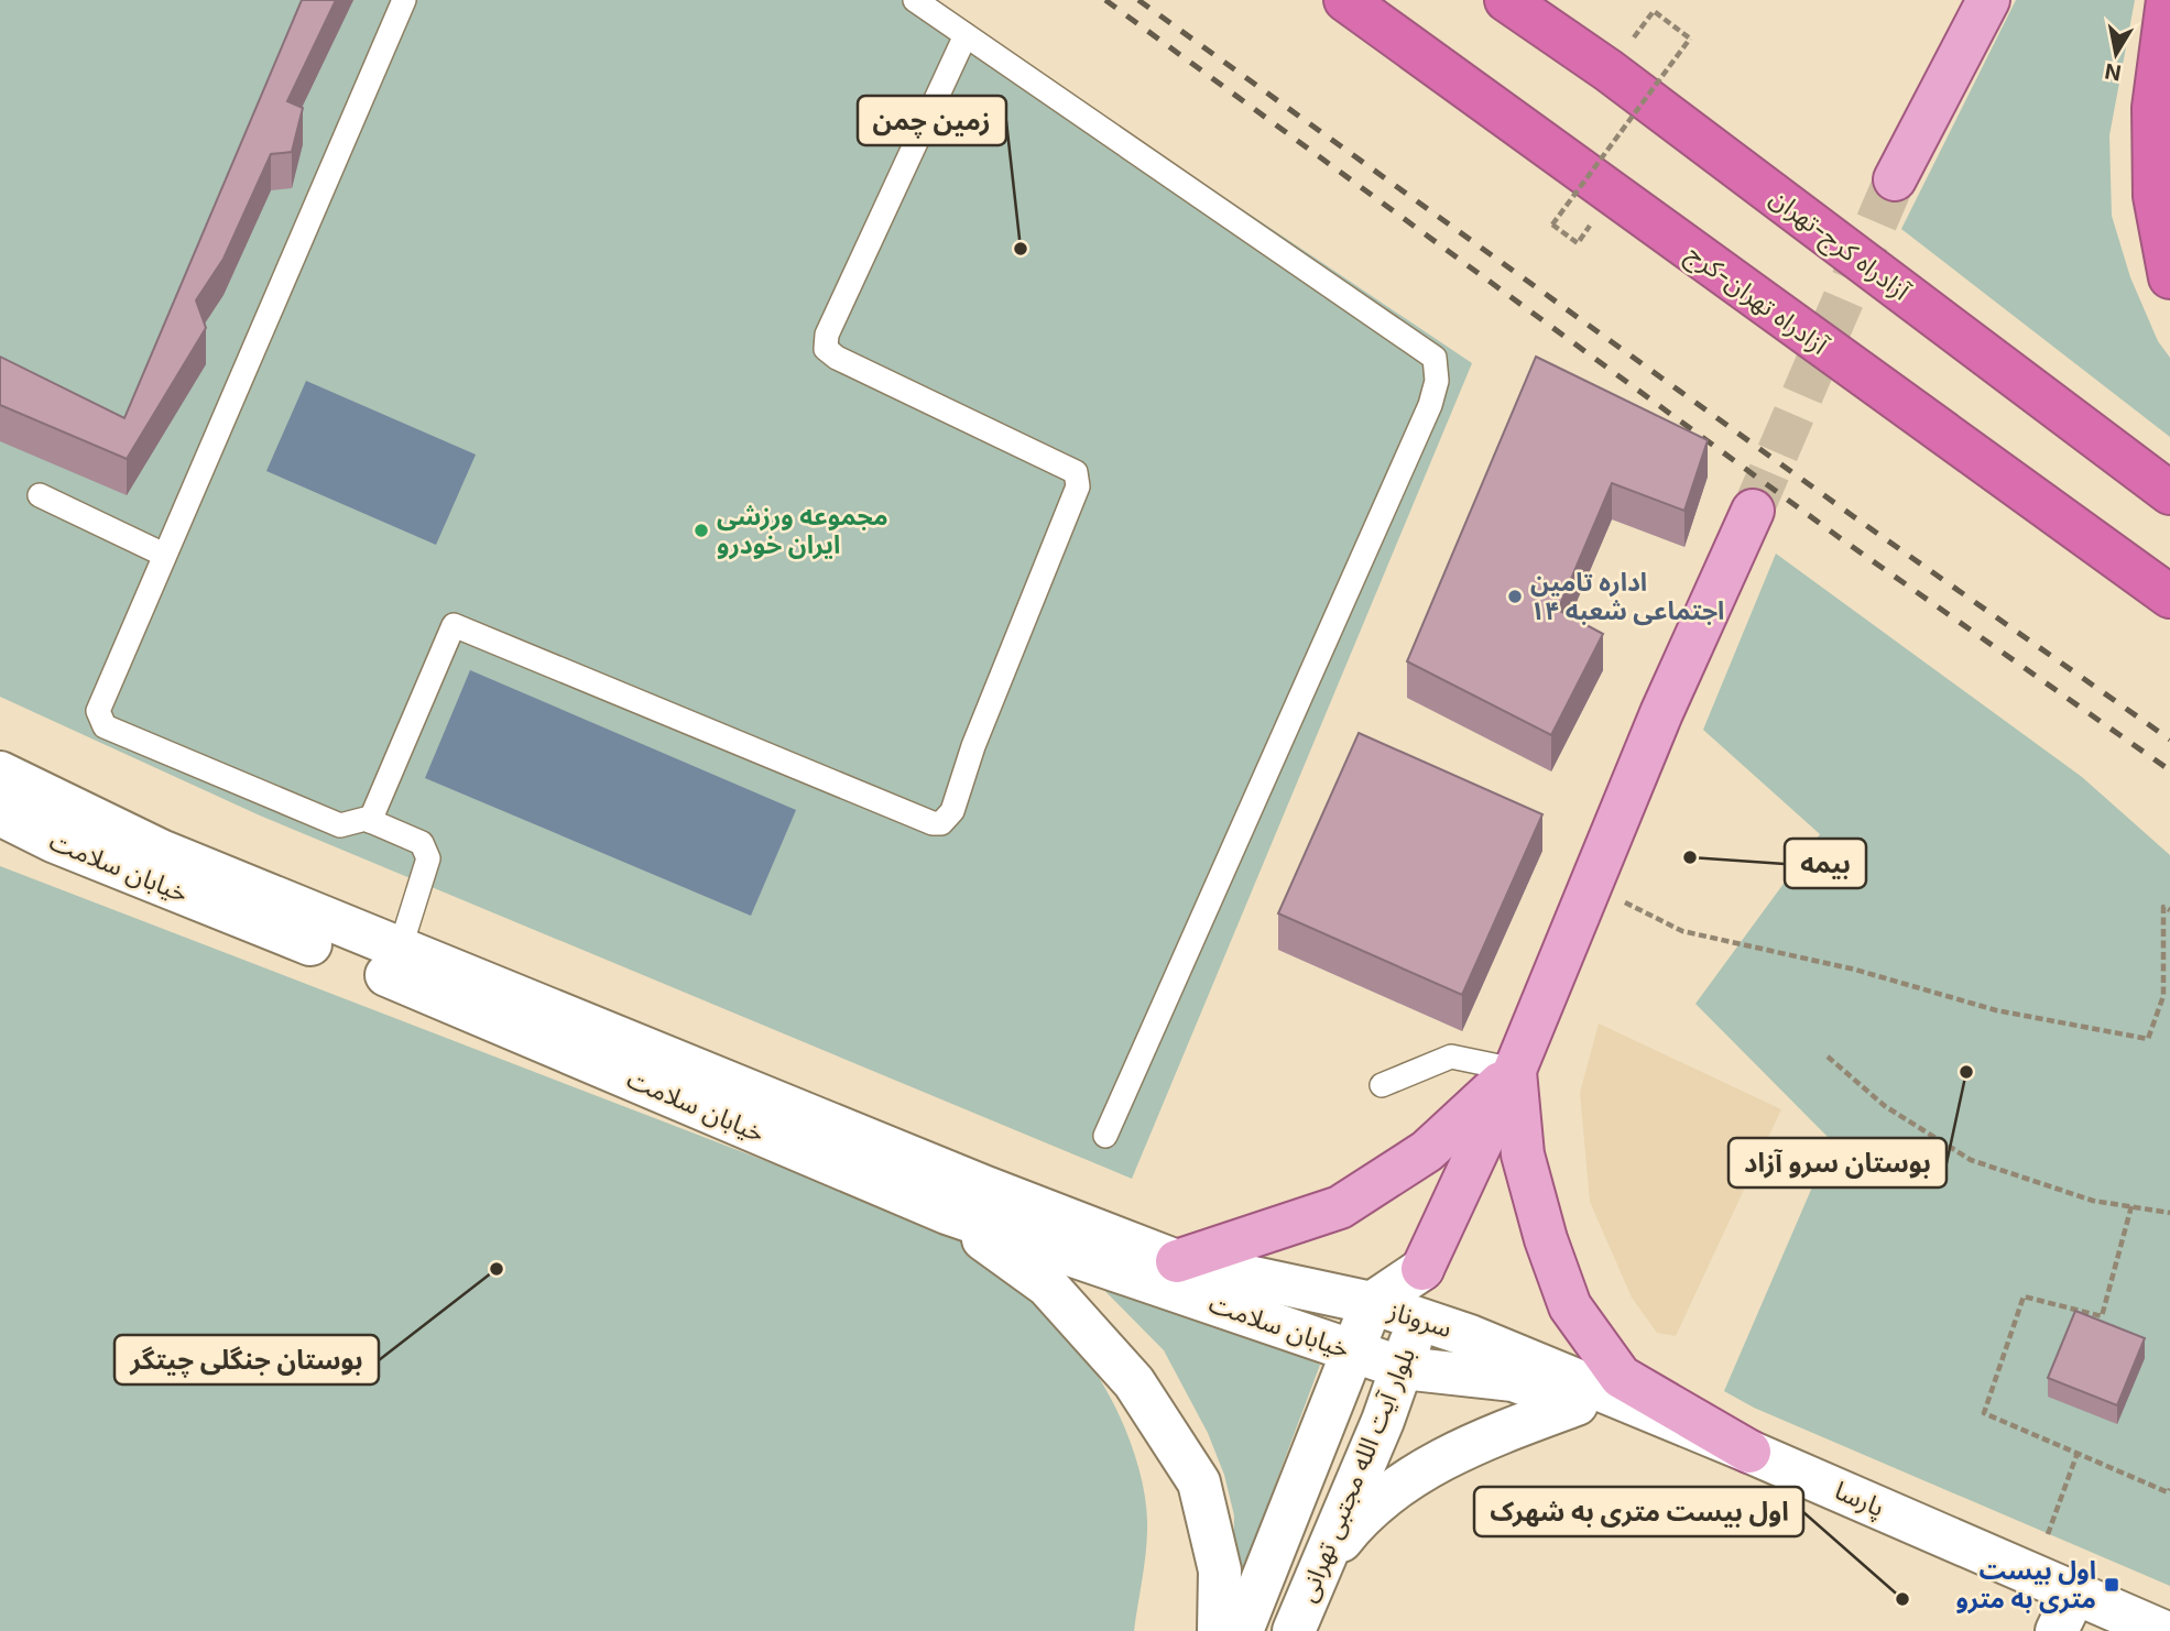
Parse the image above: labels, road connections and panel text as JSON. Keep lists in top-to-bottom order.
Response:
{
  "streets": {
    "highway": ["آزادراه کرج-تهران", "آزادراه تهران-کرج"],
    "main road": [
      "خیابان سلامت",
      "سروناز",
      "بلوار آیت الله مجتبی تهرانی",
      "پارسا"
    ]
  },
  "crossings": [
    ["خیابان سلامت", "سروناز"],
    ["خیابان سلامت", "بلوار آیت الله مجتبی تهرانی"],
    ["خیابان سلامت", "پارسا"],
    ["سروناز", "بلوار آیت الله مجتبی تهرانی"],
    ["سروناز", "پارسا"],
    ["بلوار آیت الله مجتبی تهرانی", "پارسا"]
  ],
  "places": {
    "other": [
      "زمین چمن",
      "مجموعه ورزشی ایران خودرو",
      "اداره تامین اجتماعی شعبه ۱۴",
      "بیمه",
      "بوستان سرو آزاد",
      "بوستان جنگلی چیتگر",
      "اول بیست متری به شهرک"
    ],
    "transit": ["اول بیست متری به مترو"]
  },
  "north": "bottom"
}
